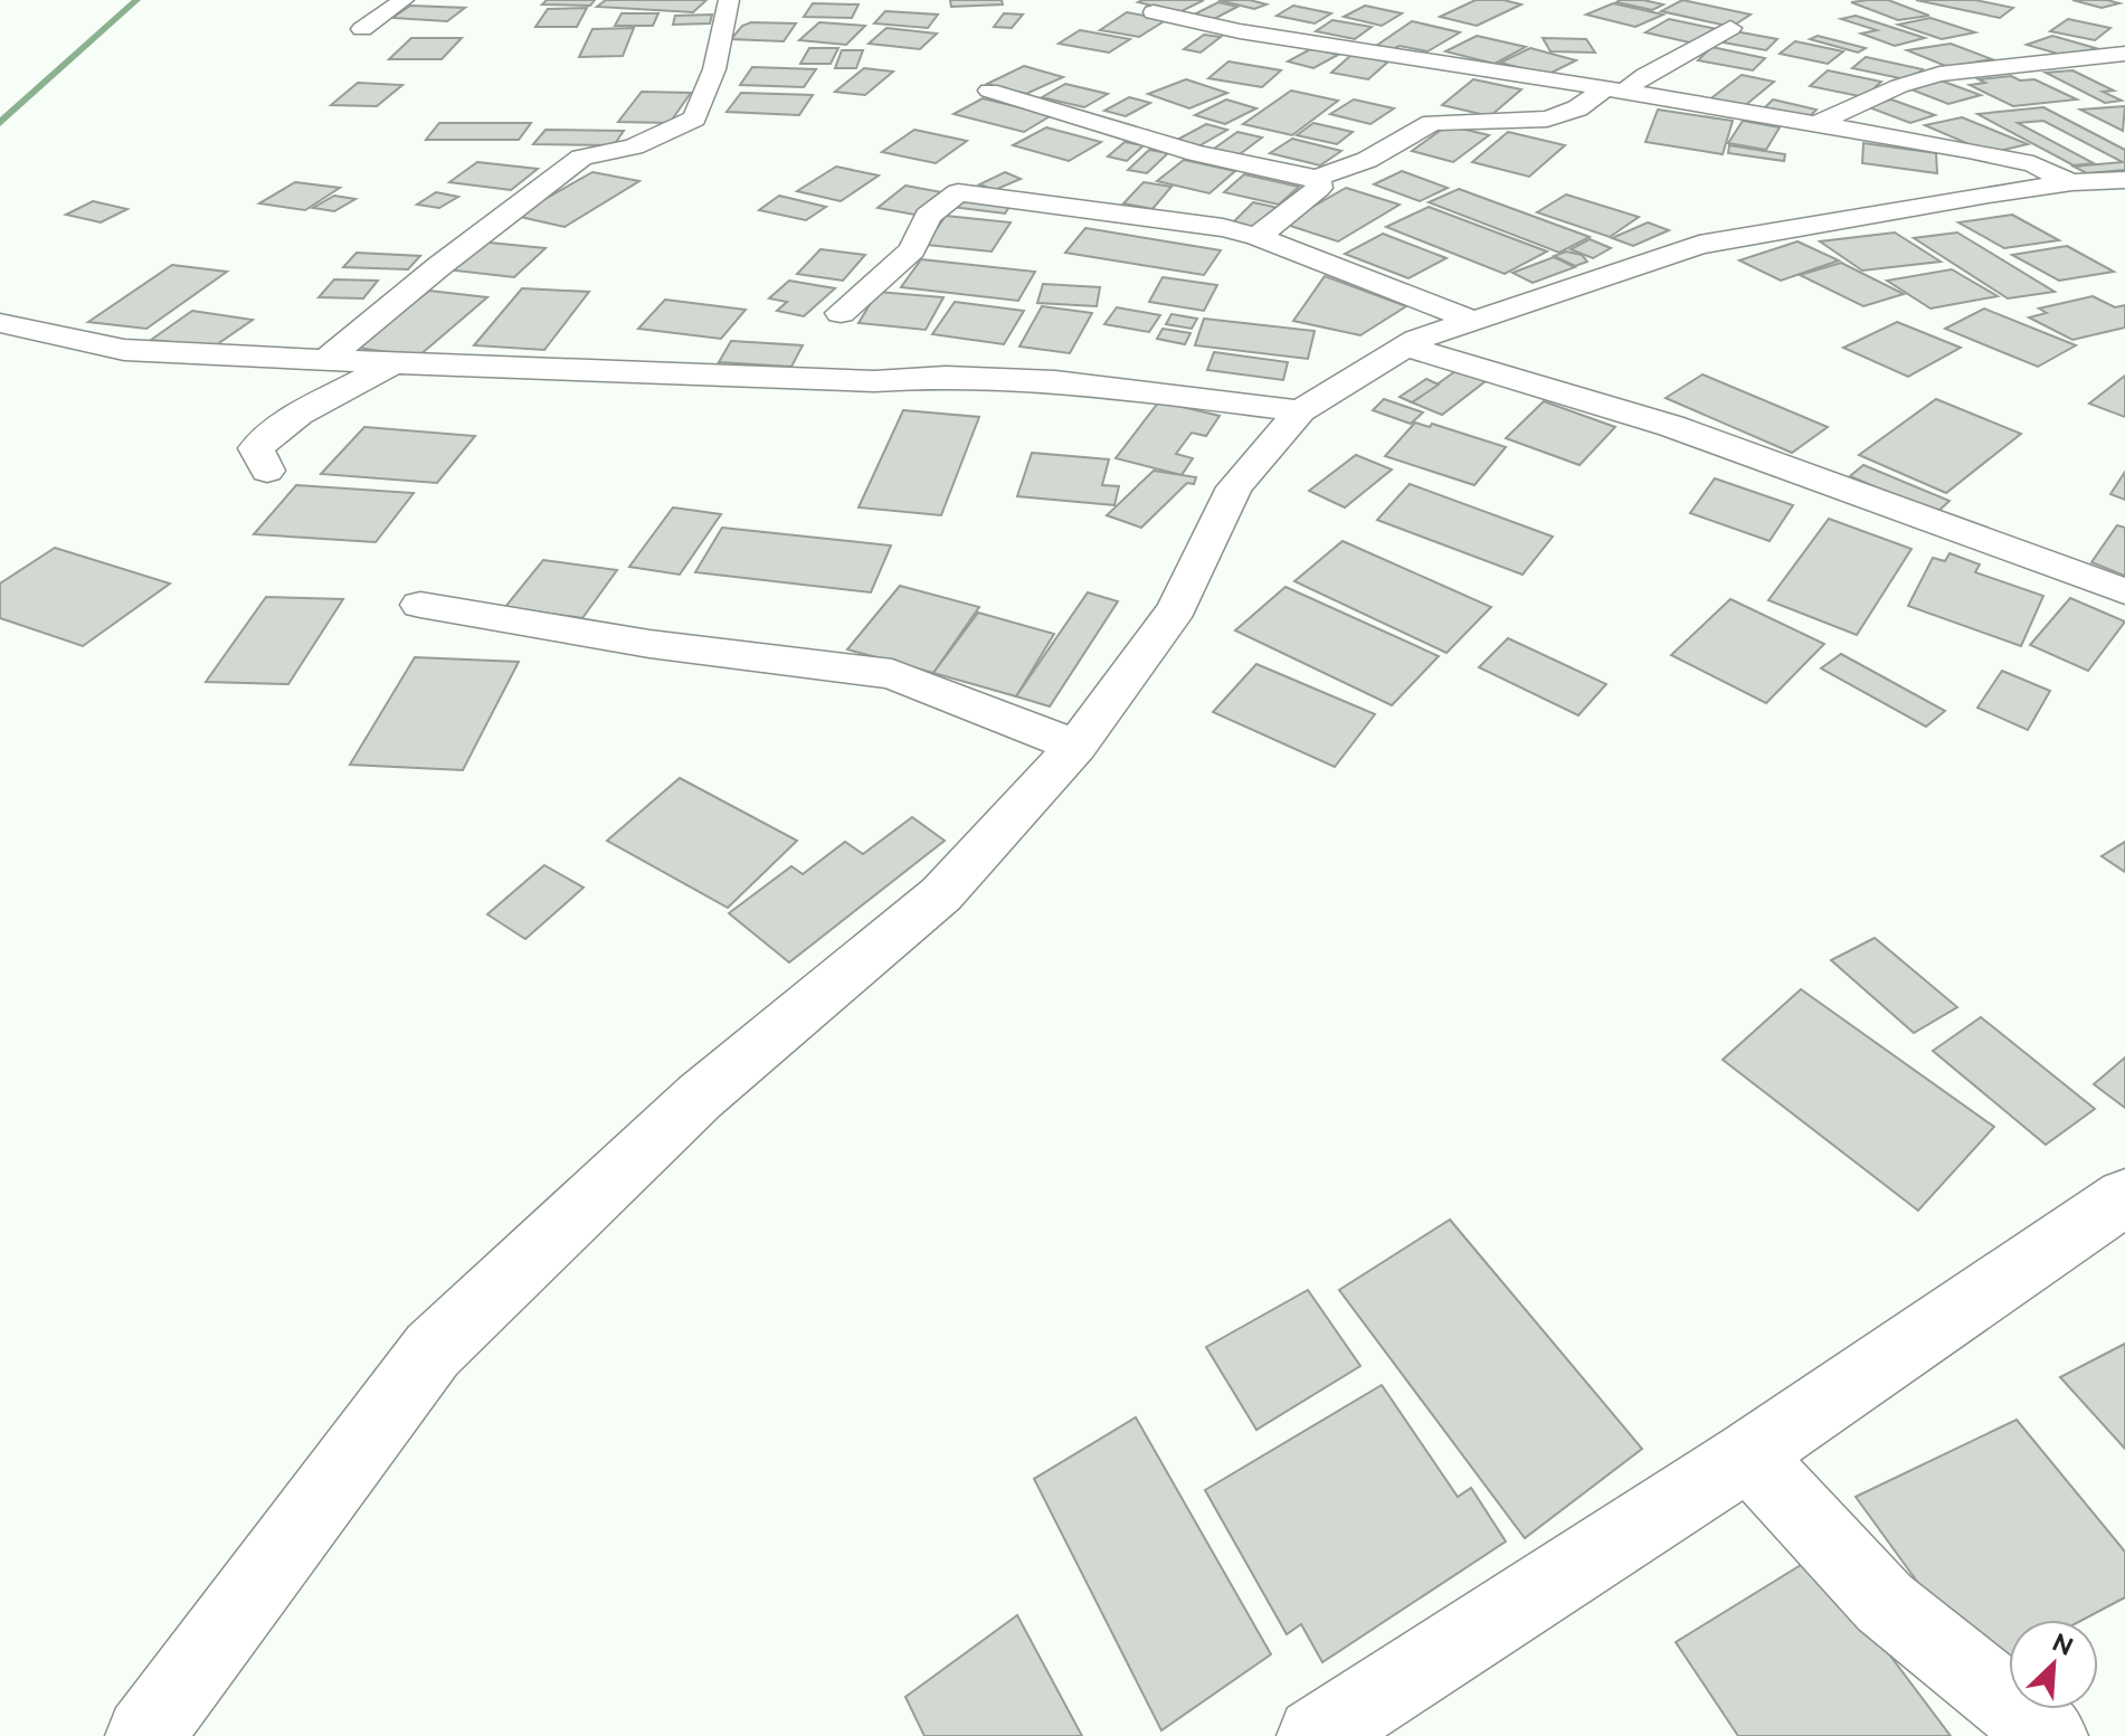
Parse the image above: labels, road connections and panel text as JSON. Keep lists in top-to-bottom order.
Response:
{
  "north": "top right"
}
